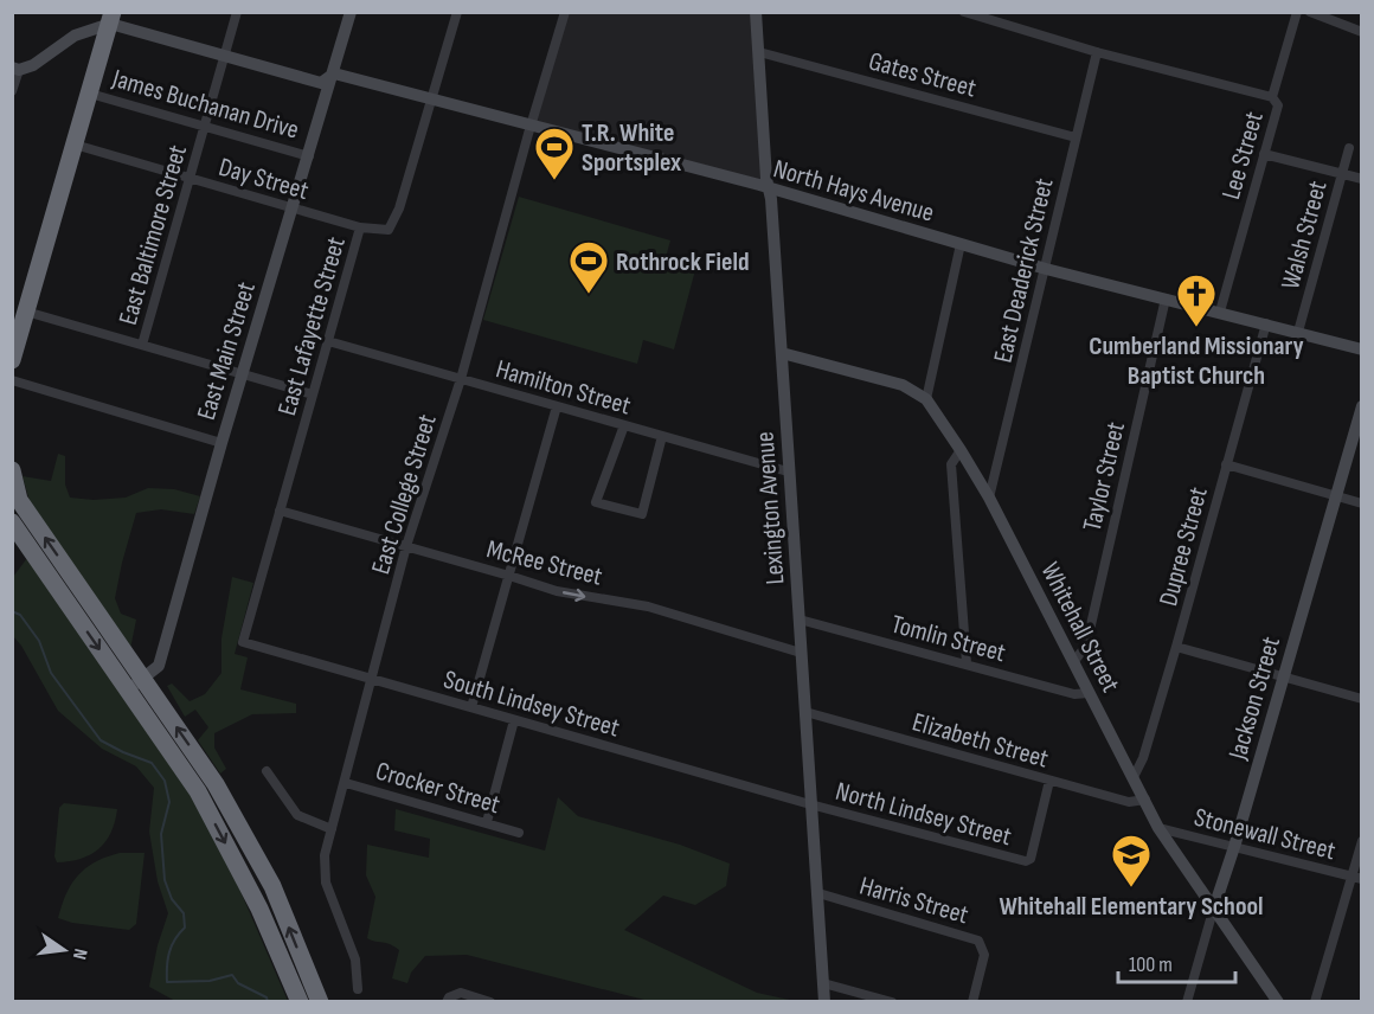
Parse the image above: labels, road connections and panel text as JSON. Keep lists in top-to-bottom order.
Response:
{
  "streets": {
    "street": [
      "Gates Street",
      "James Buchanan Drive",
      "Lee Street",
      "Day Street",
      "North Hays Avenue",
      "East Baltimore Street",
      "Walsh Street",
      "East Deaderick Street",
      "East Lafayette Street",
      "East Main Street",
      "Hamilton Street",
      "Taylor Street",
      "East College Street",
      "Lexington Avenue",
      "Dupree Street",
      "McRee Street",
      "Whitehall Street",
      "Tomlin Street",
      "Jackson Street",
      "South Lindsey Street",
      "Elizabeth Street",
      "Crocker Street",
      "North Lindsey Street",
      "Stonewall Street",
      "Harris Street"
    ]
  },
  "crossings": [
    ["Gates Street", "East Deaderick Street"],
    ["Gates Street", "Lexington Avenue"],
    ["James Buchanan Drive", "East Baltimore Street"],
    ["James Buchanan Drive", "East Main Street"],
    ["Lee Street", "North Hays Avenue"],
    ["Day Street", "East Baltimore Street"],
    ["Day Street", "East Lafayette Street"],
    ["Day Street", "East Main Street"],
    ["North Hays Avenue", "Walsh Street"],
    ["North Hays Avenue", "East Deaderick Street"],
    ["North Hays Avenue", "East Lafayette Street"],
    ["North Hays Avenue", "East Main Street"],
    ["North Hays Avenue", "Taylor Street"],
    ["North Hays Avenue", "East College Street"],
    ["North Hays Avenue", "Lexington Avenue"],
    ["North Hays Avenue", "Dupree Street"],
    ["East Deaderick Street", "Whitehall Street"],
    ["East Lafayette Street", "Hamilton Street"],
    ["East Lafayette Street", "McRee Street"],
    ["East Lafayette Street", "South Lindsey Street"],
    ["Hamilton Street", "East College Street"],
    ["Hamilton Street", "Lexington Avenue"],
    ["Taylor Street", "Whitehall Street"],
    ["East College Street", "McRee Street"],
    ["East College Street", "South Lindsey Street"],
    ["East College Street", "Crocker Street"],
    ["Lexington Avenue", "McRee Street"],
    ["Lexington Avenue", "Whitehall Street"],
    ["Lexington Avenue", "Tomlin Street"],
    ["Lexington Avenue", "South Lindsey Street"],
    ["Lexington Avenue", "Elizabeth Street"],
    ["Lexington Avenue", "North Lindsey Street"],
    ["Lexington Avenue", "Harris Street"],
    ["Dupree Street", "Whitehall Street"],
    ["Whitehall Street", "Tomlin Street"],
    ["Whitehall Street", "Jackson Street"],
    ["Whitehall Street", "Elizabeth Street"],
    ["Whitehall Street", "Stonewall Street"],
    ["Jackson Street", "Stonewall Street"],
    ["South Lindsey Street", "North Lindsey Street"],
    ["Elizabeth Street", "North Lindsey Street"]
  ],
  "one_way": ["McRee Street"],
  "places": {
    "sports": ["T.R. White Sportsplex", "Rothrock Field"],
    "church": ["Cumberland Missionary Baptist Church"],
    "school or university": ["Whitehall Elementary School"]
  },
  "scale_bar": "100 m",
  "north": "right"
}
